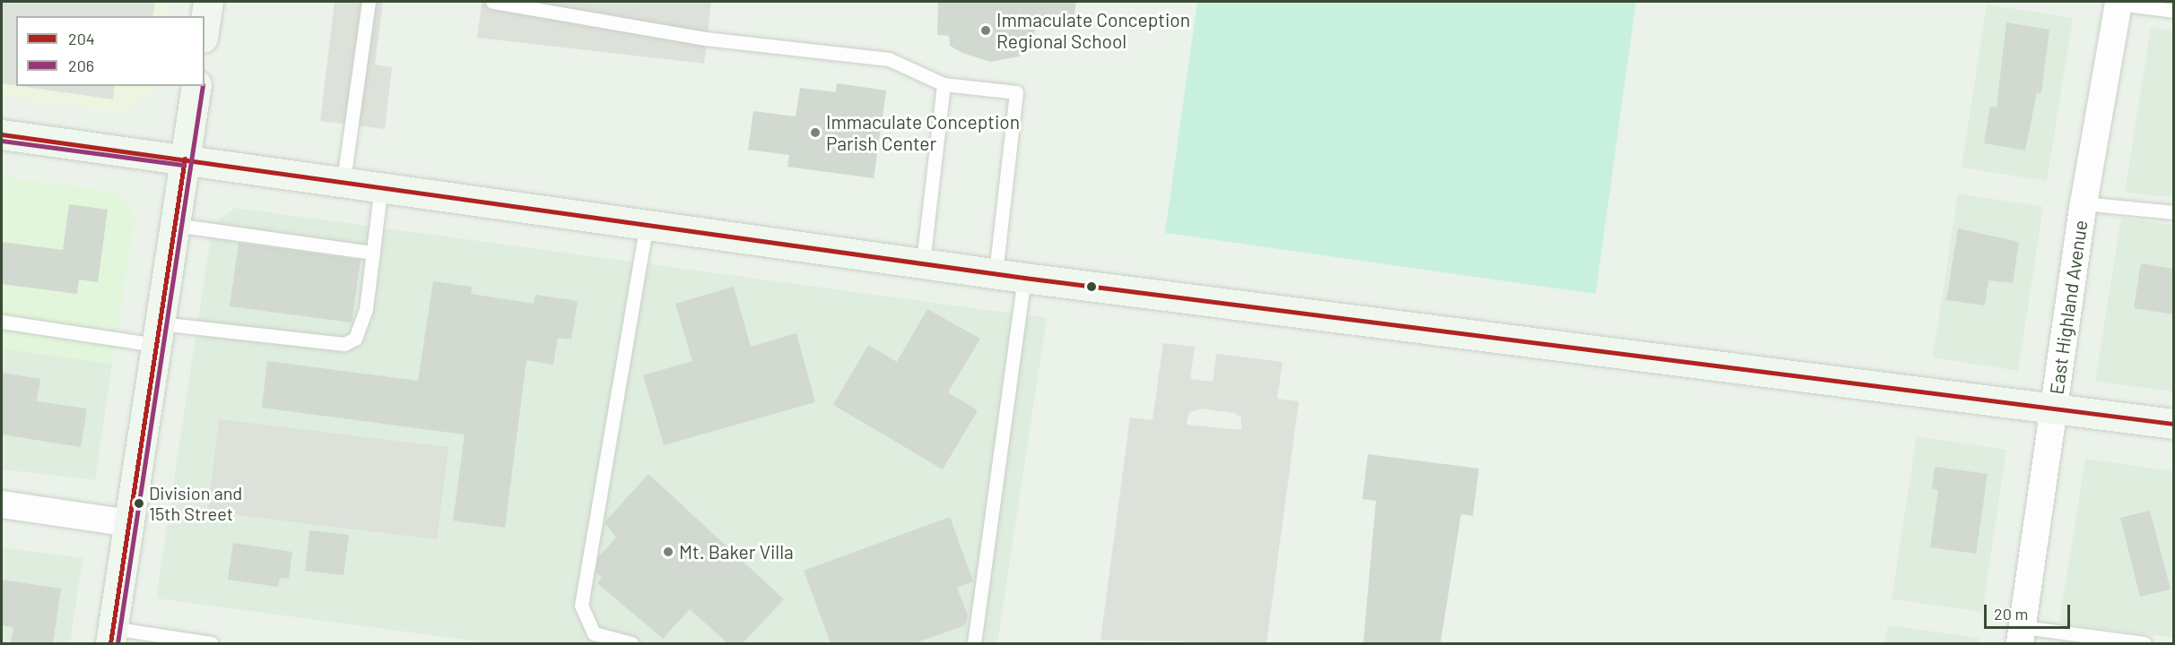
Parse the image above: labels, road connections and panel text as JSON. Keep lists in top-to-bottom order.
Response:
{
  "streets": {
    "street": ["East Highland Avenue"]
  },
  "places": [
    "Immaculate Conception Regional School",
    "Immaculate Conception Parish Center",
    "Division and 15th Street",
    "Mt. Baker Villa"
  ],
  "lines": ["transit line 206", "transit line 204"],
  "legend": ["204", "206"],
  "scale_bar": "20 m"
}
